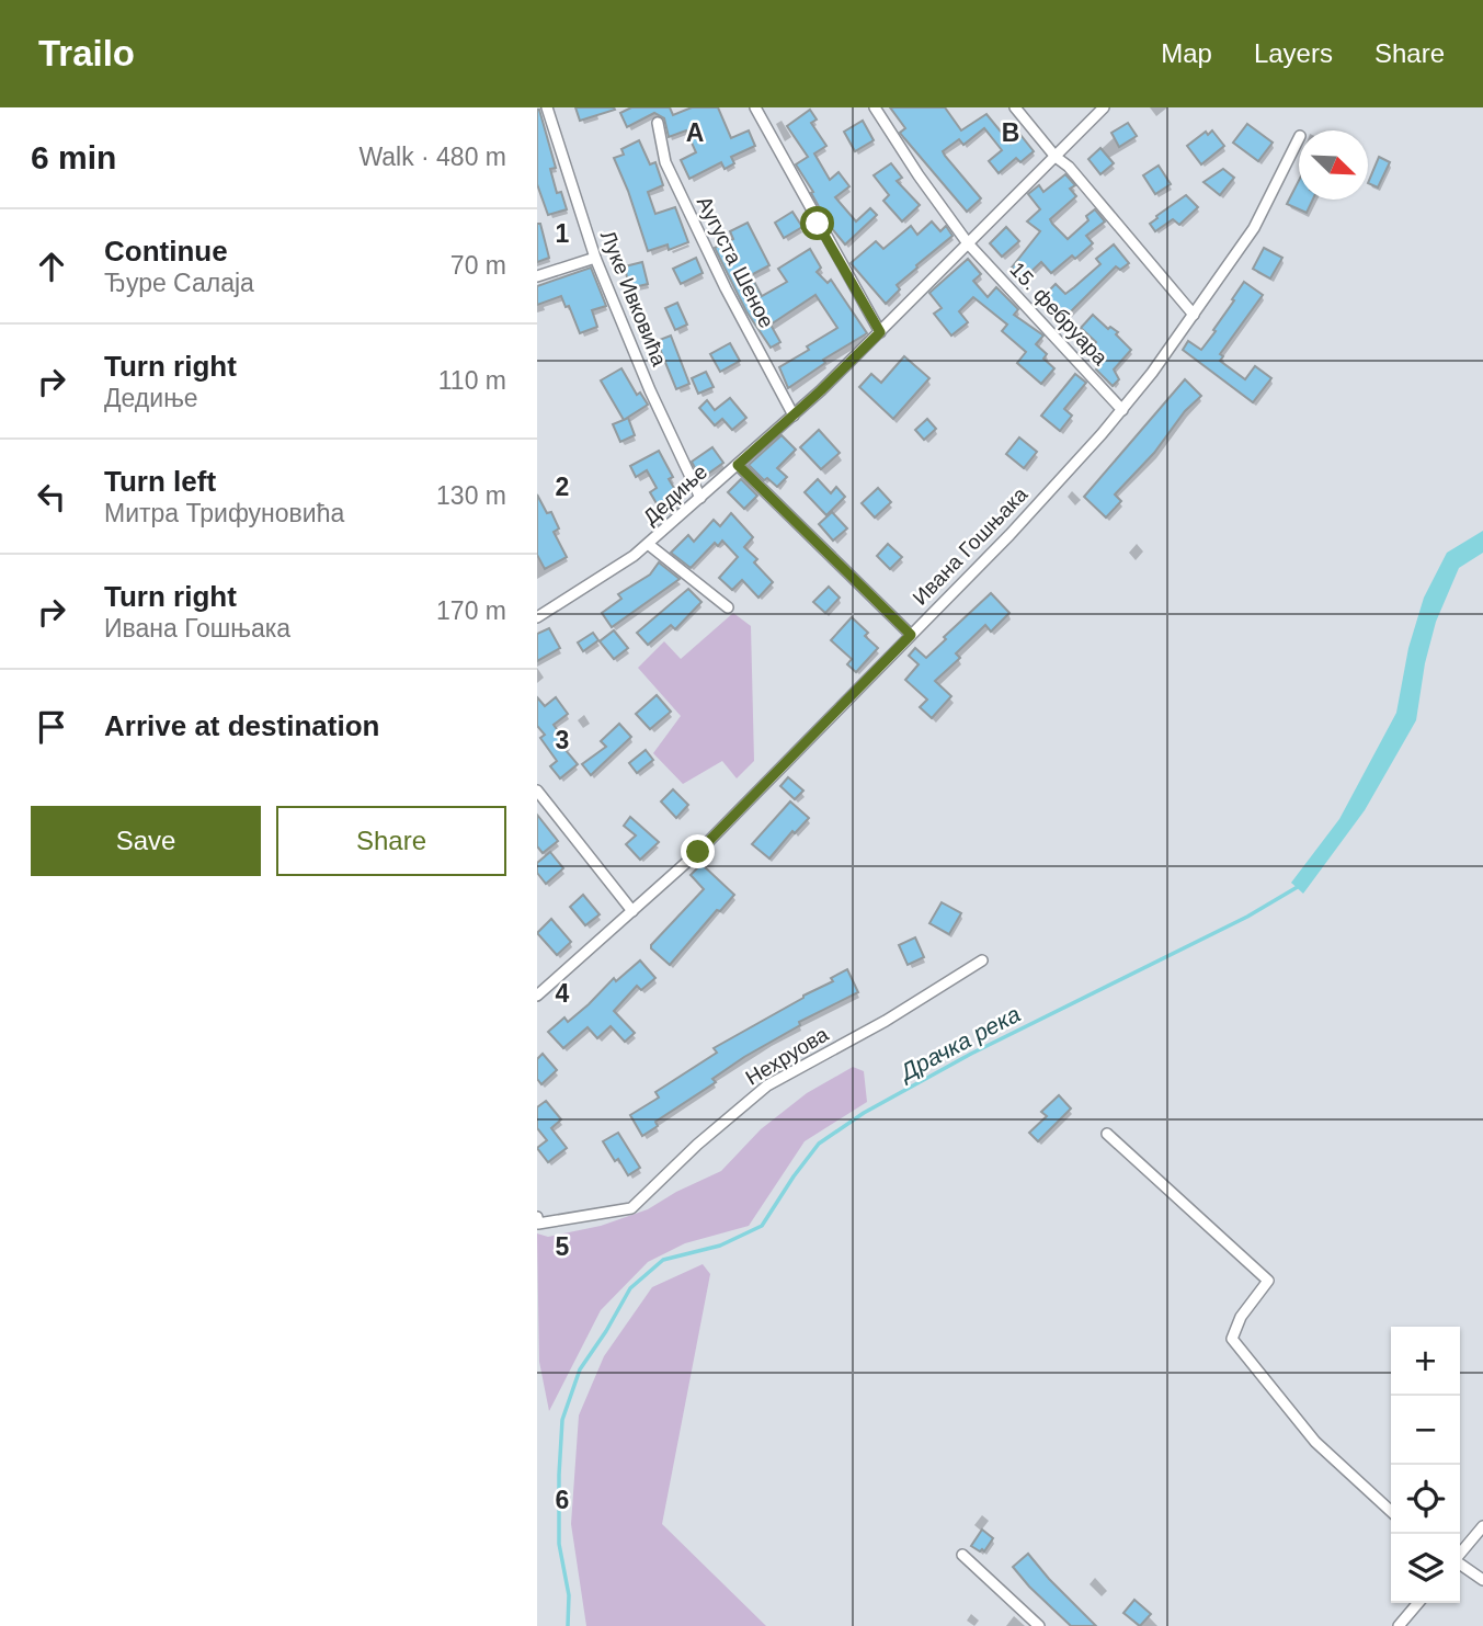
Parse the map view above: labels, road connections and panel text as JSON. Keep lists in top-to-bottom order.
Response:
{
  "streets": {
    "street": [
      "Аугуста Шеное",
      "Луке Ивковића",
      "15. фебруара",
      "Дедиње",
      "Ивана Гошњака",
      "Нехруова"
    ]
  },
  "crossings": [
    ["Аугуста Шеное", "Дедиње"],
    ["Луке Ивковића", "Дедиње"],
    ["15. фебруара", "Дедиње"],
    ["15. фебруара", "Ивана Гошњака"]
  ],
  "water": ["Драчка река"],
  "north": "bottom right",
  "page": {
    "header": "Trailo",
    "nav": ["Map", "Layers", "Share"],
    "heading": ["6 min", "Walk · 480 m"],
    "list": [
      ["Continue", "Ђуре Салаја", "70 m"],
      ["Turn right", "Дедиње", "110 m"],
      ["Turn left", "Митра Трифуновића", "130 m"],
      ["Turn right", "Ивана Гошњака", "170 m"],
      "Arrive at destination"
    ],
    "buttons": ["Save", "Share"],
    "map_buttons": ["+", "−"]
  },
  "grid": {
    "columns": ["A", "B"],
    "rows": [
      "1",
      "2",
      "3",
      "4",
      "5",
      "6"
    ]
  }
}
